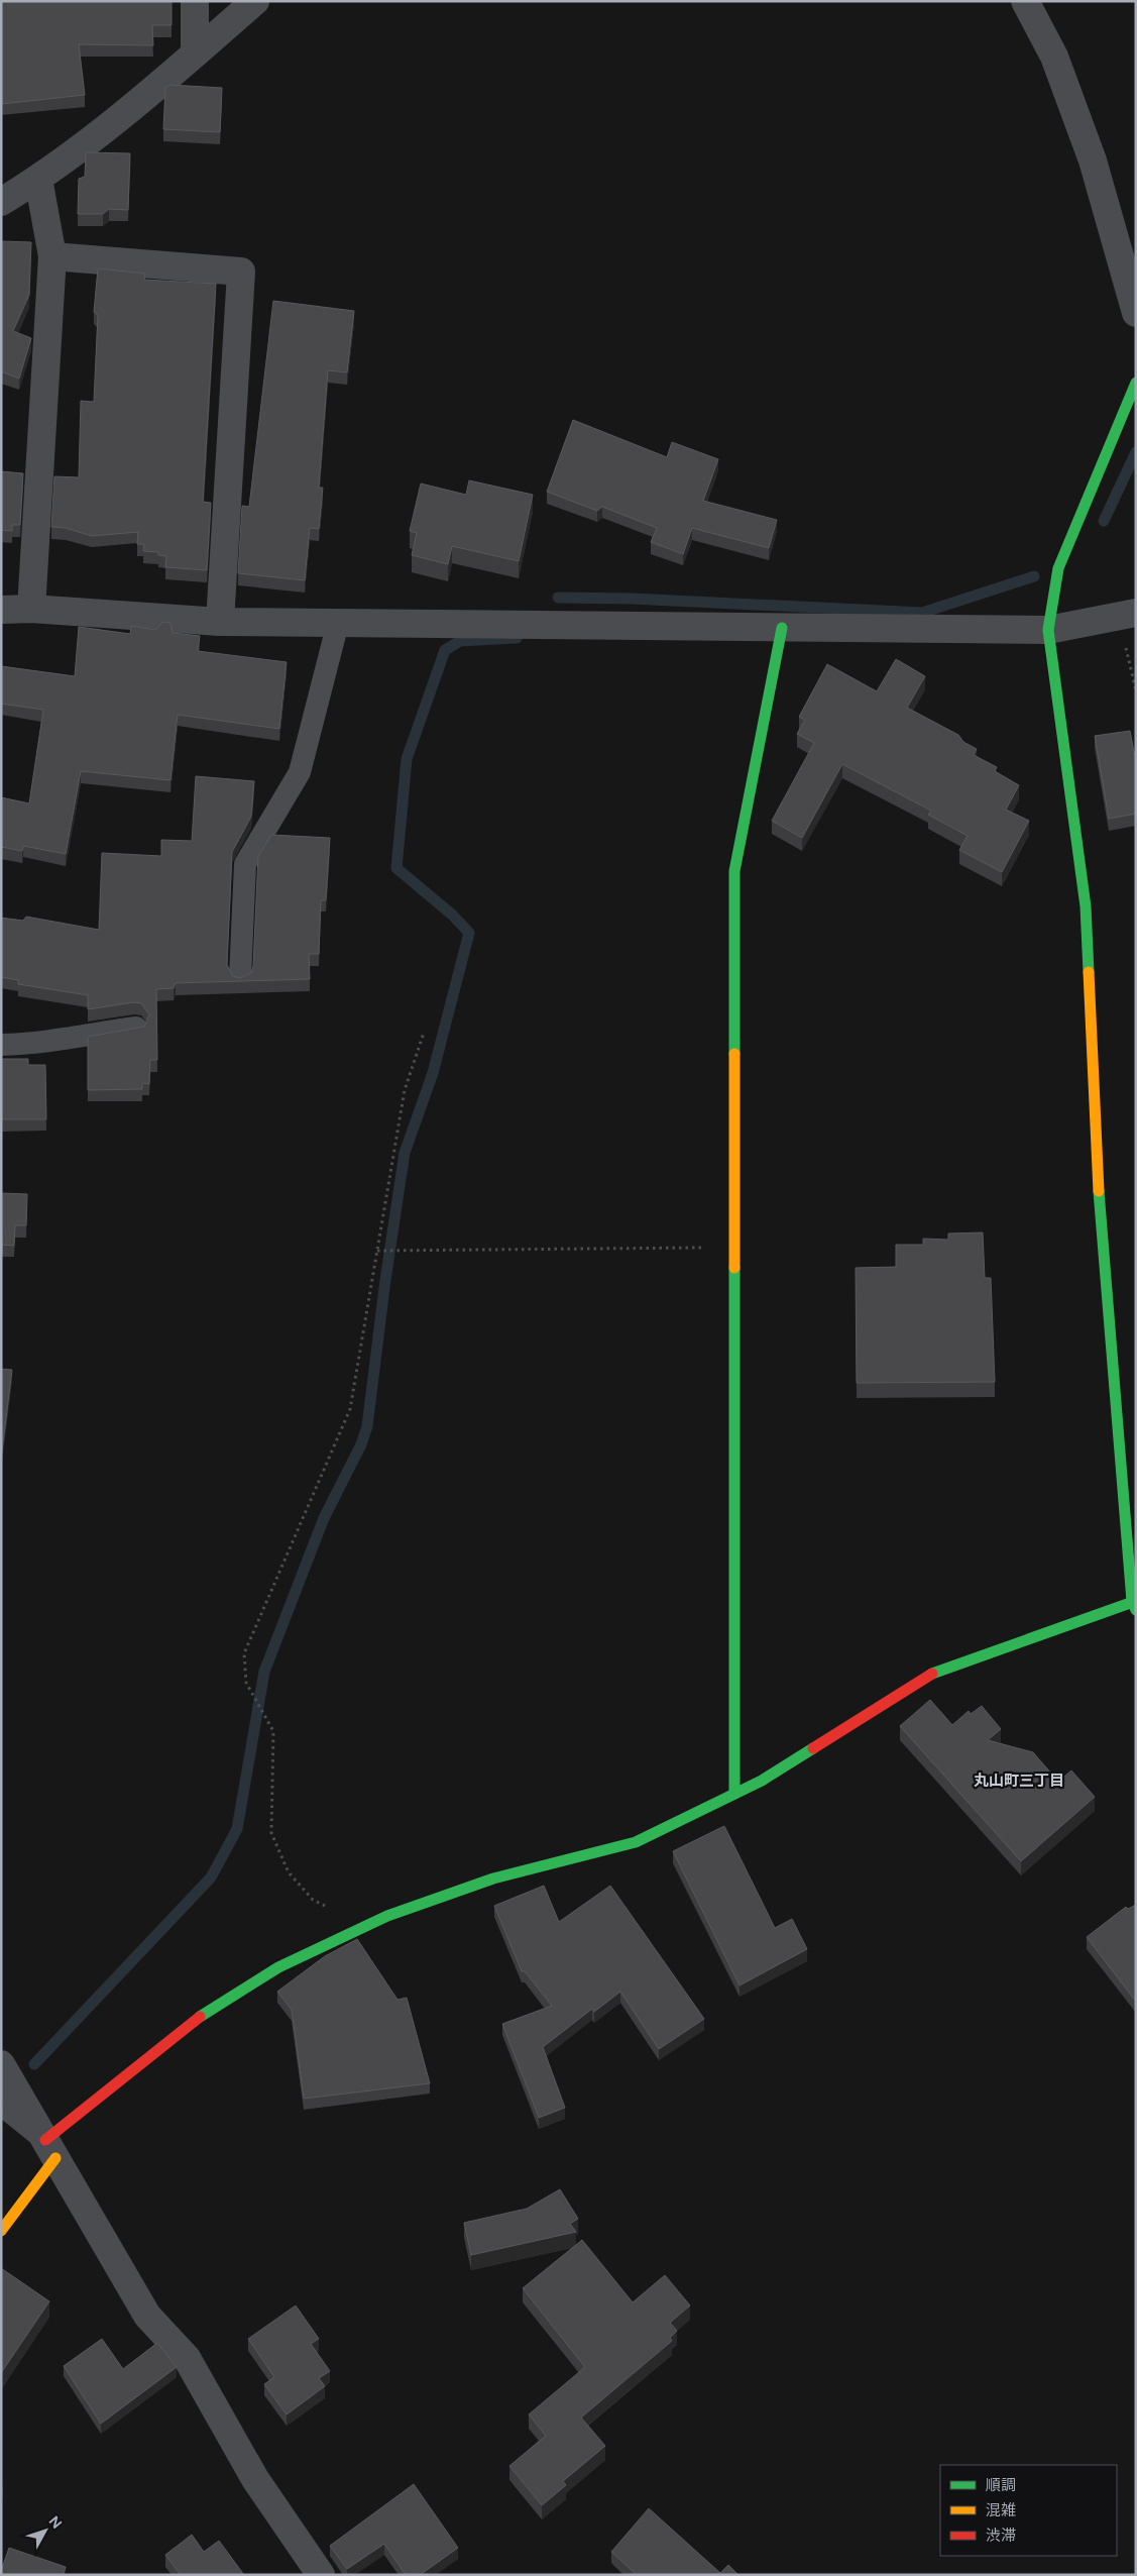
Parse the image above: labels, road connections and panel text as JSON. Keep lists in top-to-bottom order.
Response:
{
  "districts": ["丸山町三丁目"],
  "legend": ["順調", "混雑", "渋滞"],
  "north": "top right"
}
